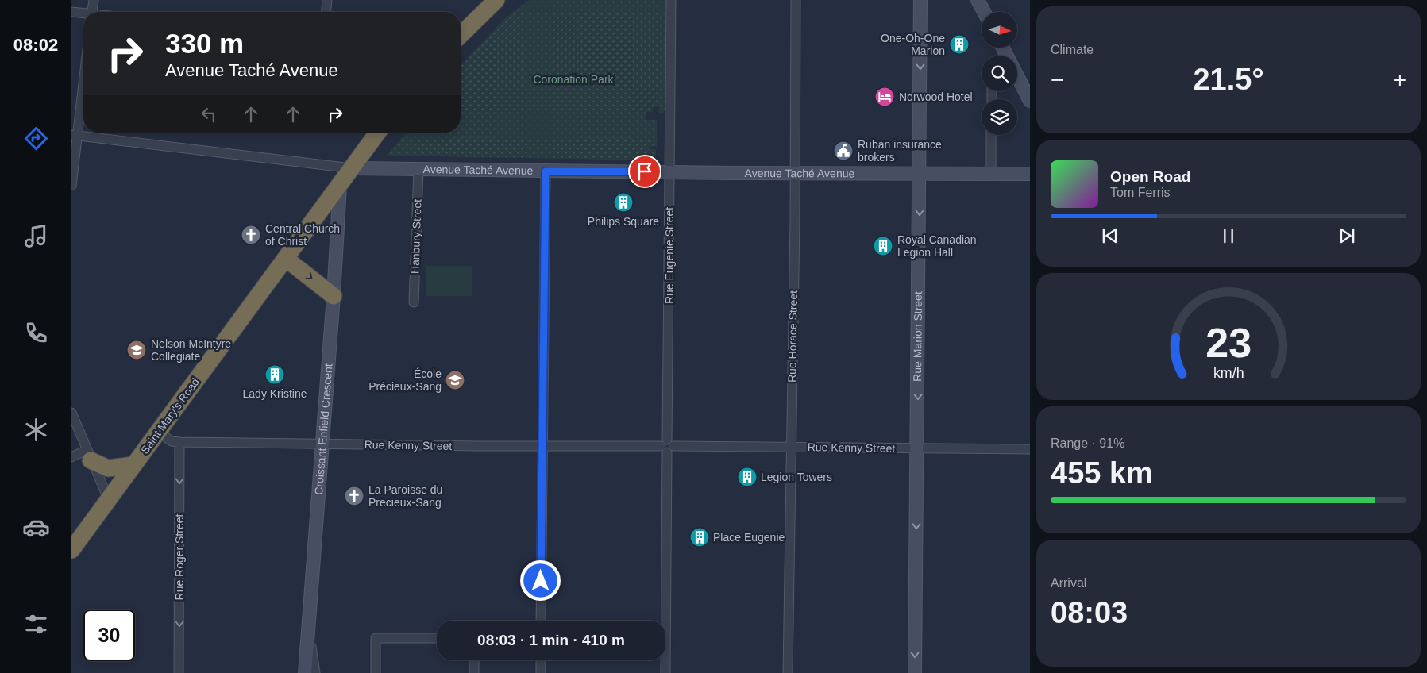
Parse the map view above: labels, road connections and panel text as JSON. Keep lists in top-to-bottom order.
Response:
{
  "streets": {
    "highway": ["Saint Mary's Road"],
    "street": [
      "Avenue Taché Avenue",
      "Hanbury Street",
      "Rue Eugenie Street",
      "Rue Horace Street",
      "Rue Marion Street",
      "Croissant Enfield Crescent",
      "Rue Kenny Street",
      "Rue Roger Street"
    ]
  },
  "crossings": [
    ["Avenue Taché Avenue", "Hanbury Street"],
    ["Avenue Taché Avenue", "Rue Eugenie Street"],
    ["Avenue Taché Avenue", "Rue Horace Street"],
    ["Avenue Taché Avenue", "Rue Marion Street"],
    ["Avenue Taché Avenue", "Saint Mary's Road"],
    ["Rue Eugenie Street", "Rue Kenny Street"],
    ["Rue Horace Street", "Rue Kenny Street"],
    ["Rue Marion Street", "Rue Kenny Street"],
    ["Saint Mary's Road", "Croissant Enfield Crescent"],
    ["Saint Mary's Road", "Rue Kenny Street"],
    ["Croissant Enfield Crescent", "Rue Kenny Street"],
    ["Rue Kenny Street", "Rue Roger Street"]
  ],
  "one_way": ["Rue Marion Street", "Rue Roger Street"],
  "parks": ["Coronation Park"],
  "places": {
    "building": [
      "One-Oh-One Marion",
      "Philips Square",
      "Royal Canadian Legion Hall",
      "Lady Kristine",
      "Legion Towers",
      "Place Eugenie"
    ],
    "hotel": ["Norwood Hotel"],
    "public building": ["Ruban insurance brokers"],
    "church": ["Central Church of Christ", "La Paroisse du Precieux-Sang"],
    "school or university": ["Nelson McIntyre Collegiate", "École Précieux-Sang"]
  },
  "north": "right",
  "page": {
    "tabs": "08:02",
    "tile": [
      "Climate",
      ["Range · 91%", "455 km"],
      ["Arrival", "08:03"]
    ],
    "turn": ["330 m", "Avenue Taché Avenue"],
    "heat": ["−", "21.5°", "+"],
    "song": ["Open Road", "Tom Ferris"],
    "limit": "30",
    "trip": "08:03 · 1 min · 410 m",
    "gauge": ["23", "km/h"]
  }
}
